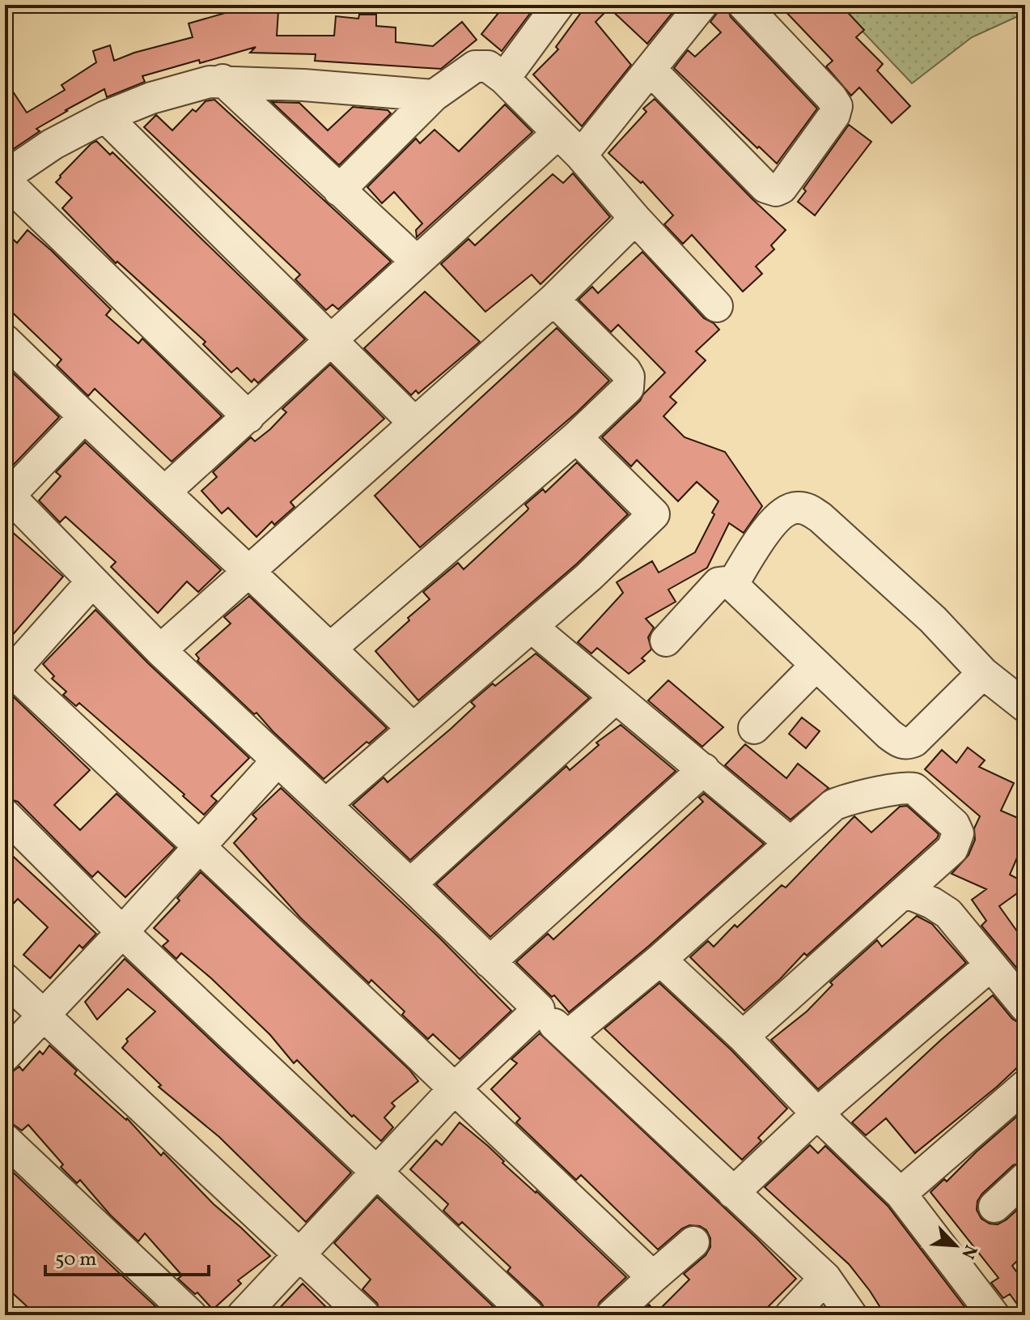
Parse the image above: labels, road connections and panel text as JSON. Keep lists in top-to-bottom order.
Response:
{
  "scale_bar": "50 m",
  "north": "bottom right"
}
